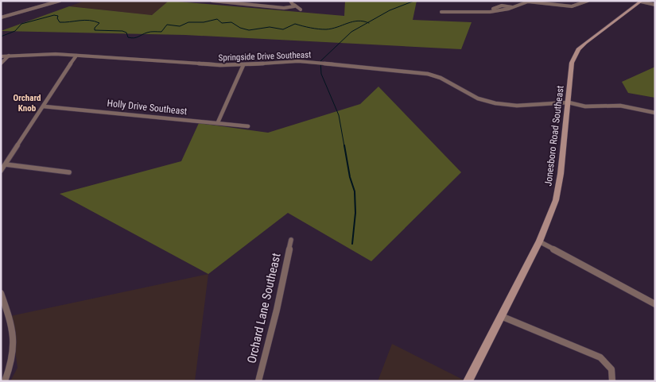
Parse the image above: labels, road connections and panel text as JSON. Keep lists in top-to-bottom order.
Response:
{
  "streets": {
    "main road": ["Jonesboro Road Southeast"],
    "street": ["Springside Drive Southeast", "Holly Drive Southeast", "Orchard Lane Southeast"]
  },
  "crossings": [
    ["Springside Drive Southeast", "Jonesboro Road Southeast"]
  ],
  "districts": ["Orchard Knob"]
}
